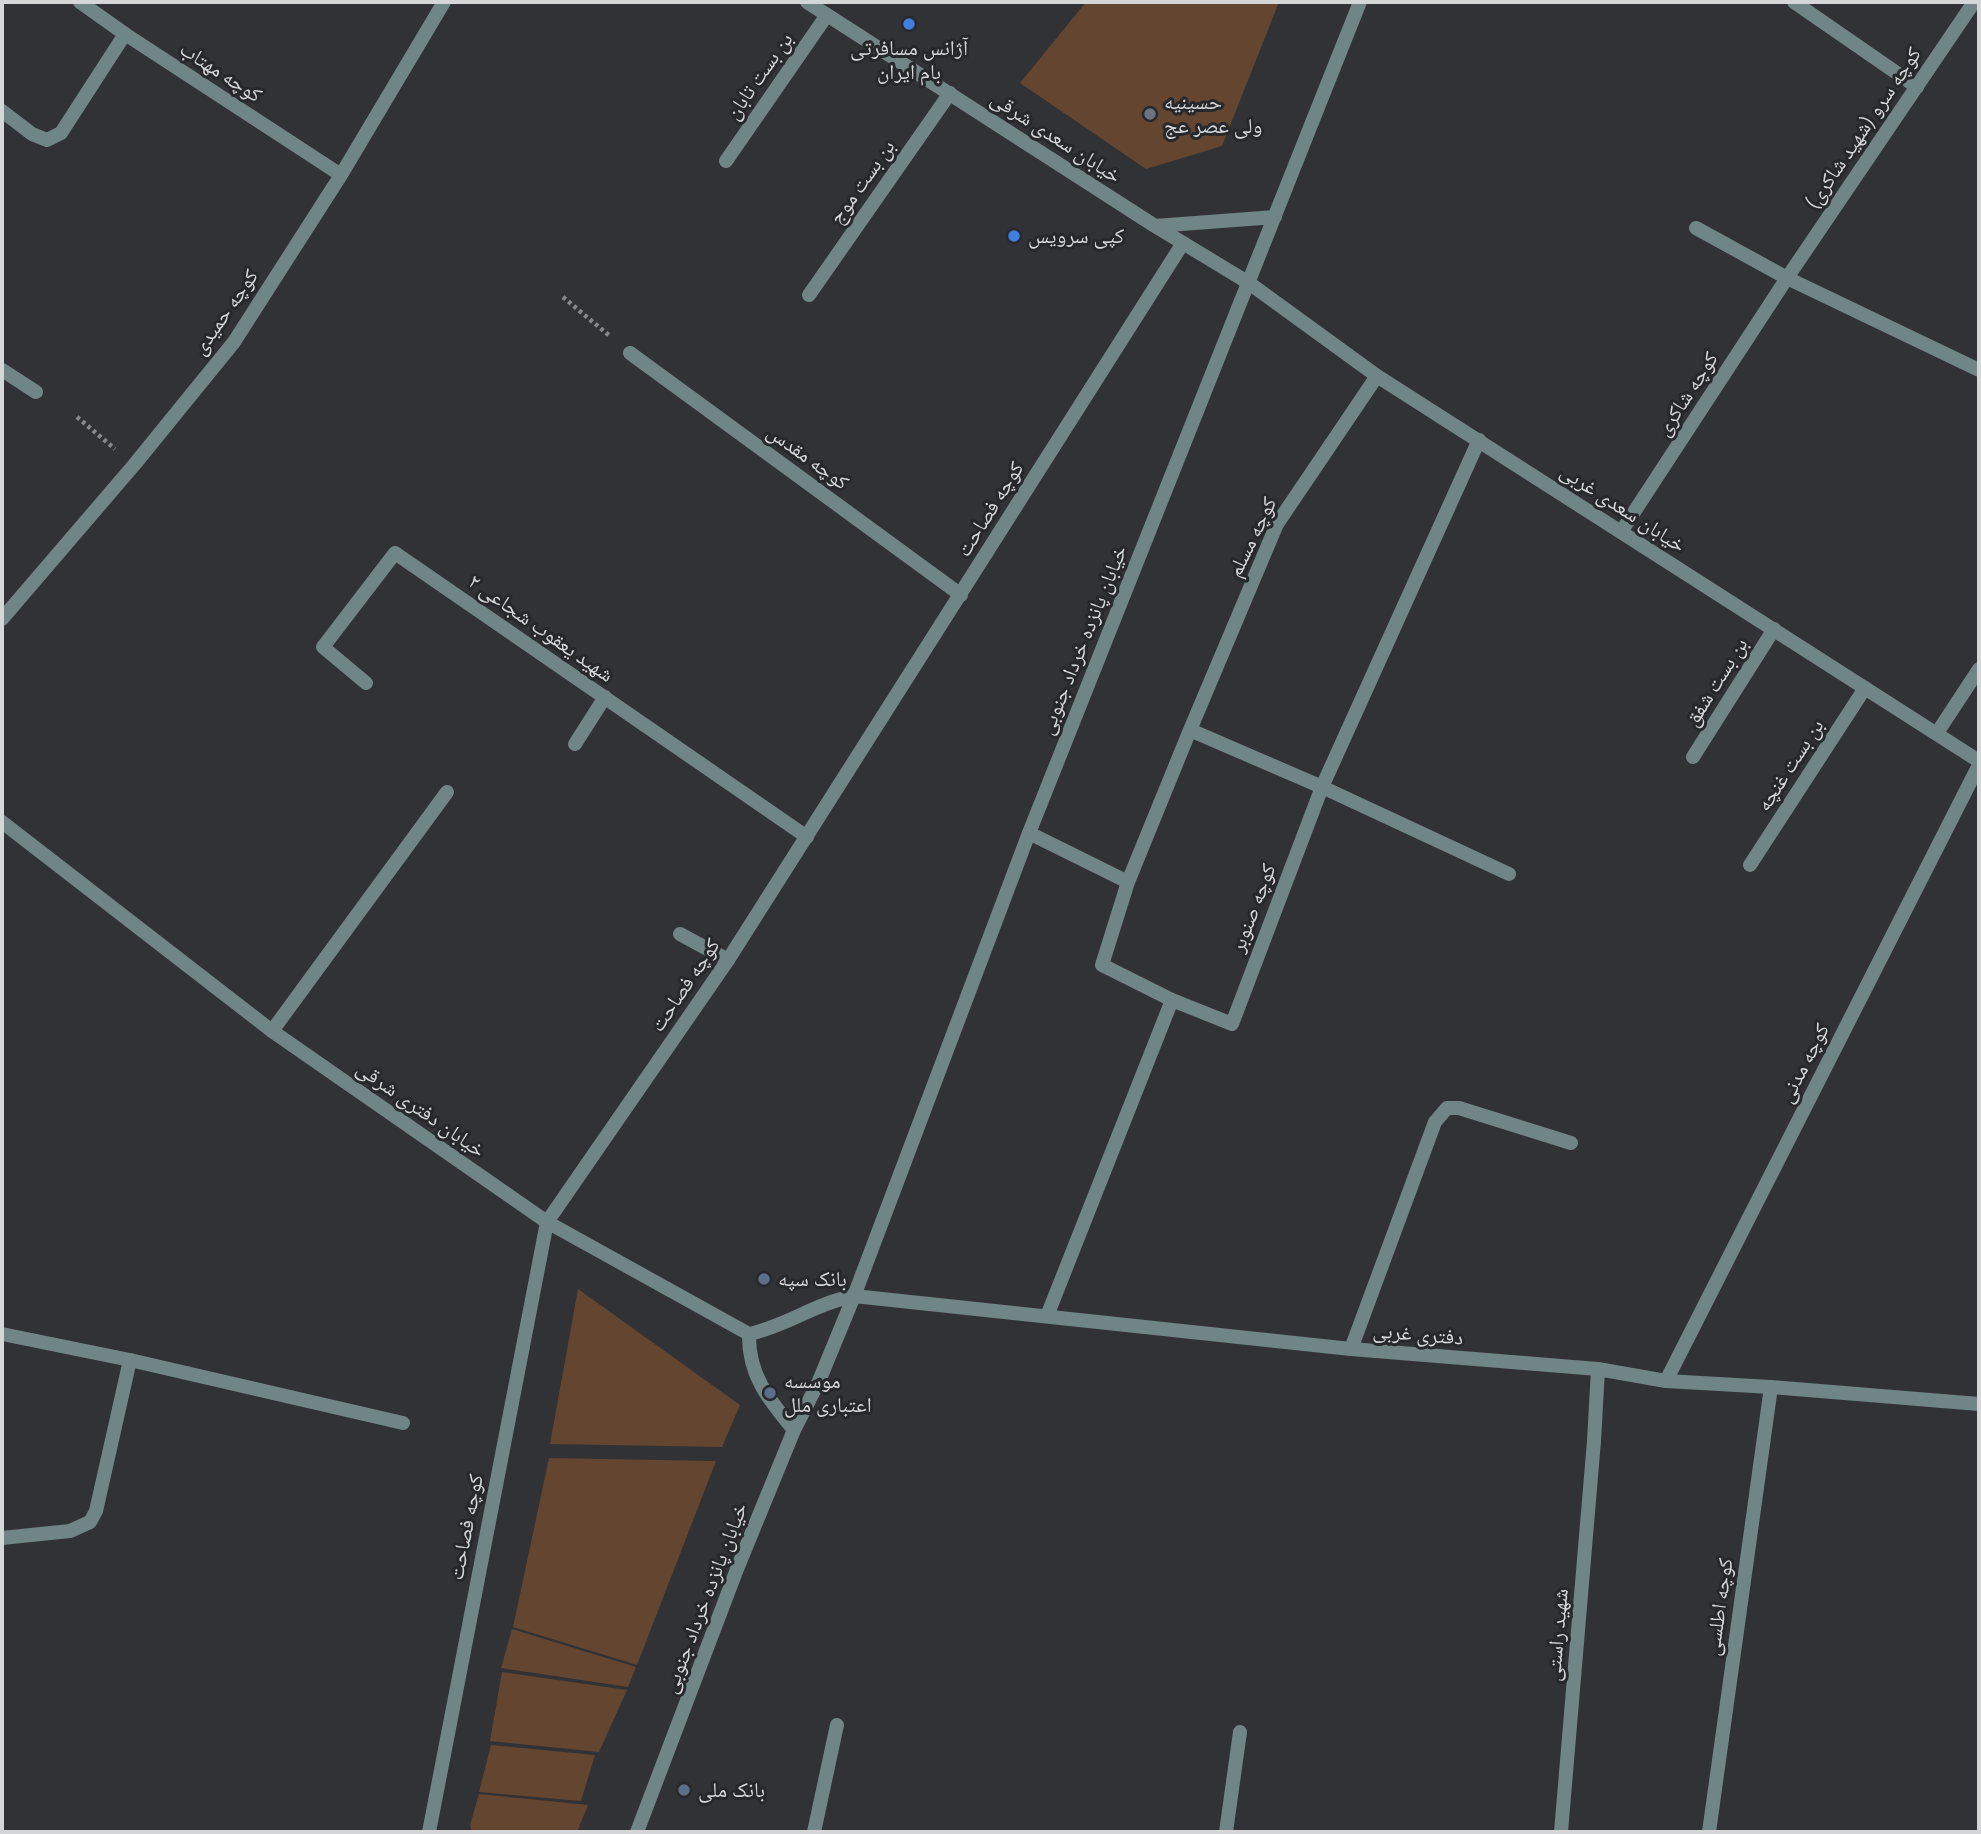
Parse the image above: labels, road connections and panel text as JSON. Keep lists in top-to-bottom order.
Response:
{
  "streets": {
    "street": [
      "کوچه مهتاب",
      "بن بست تابان",
      "کوچه سرو (شهید شاکری)",
      "خیابان سعدی شرقی",
      "بن بست موج",
      "کوچه حمیدی",
      "کوچه شاکری",
      "کوچه مقدس",
      "خیابان سعدی غربی",
      "کوچه فصاحت",
      "کوچه مسلم",
      "شهید یعقوب شجاعی ۲",
      "خیابان پانزده خرداد جنوبی",
      "بن بست شفق",
      "بن بست غنچه",
      "کوچه صنوبر",
      "کوچه مدنی",
      "خیابان دفتری شرقی",
      "دفتری غربی",
      "کوچه اطلسی",
      "شهید راستی"
    ]
  },
  "crossings": [
    ["کوچه مهتاب", "کوچه حمیدی"],
    ["بن بست تابان", "خیابان سعدی شرقی"],
    ["کوچه سرو (شهید شاکری)", "کوچه شاکری"],
    ["خیابان سعدی شرقی", "بن بست موج"],
    ["خیابان سعدی شرقی", "خیابان سعدی غربی"],
    ["خیابان سعدی شرقی", "کوچه فصاحت"],
    ["خیابان سعدی شرقی", "خیابان پانزده خرداد جنوبی"],
    ["کوچه شاکری", "خیابان سعدی غربی"],
    ["کوچه مقدس", "کوچه فصاحت"],
    ["خیابان سعدی غربی", "کوچه مسلم"],
    ["خیابان سعدی غربی", "خیابان پانزده خرداد جنوبی"],
    ["خیابان سعدی غربی", "بن بست شفق"],
    ["خیابان سعدی غربی", "بن بست غنچه"],
    ["خیابان سعدی غربی", "کوچه صنوبر"],
    ["خیابان سعدی غربی", "کوچه مدنی"],
    ["کوچه فصاحت", "شهید یعقوب شجاعی ۲"],
    ["کوچه فصاحت", "خیابان دفتری شرقی"],
    ["کوچه مسلم", "کوچه صنوبر"],
    ["خیابان پانزده خرداد جنوبی", "دفتری غربی"],
    ["کوچه مدنی", "دفتری غربی"],
    ["دفتری غربی", "کوچه اطلسی"],
    ["دفتری غربی", "شهید راستی"]
  ],
  "places": [
    "آژانس مسافرتی بام ایران",
    "حسینیه ولی عصر عج",
    "کپی سرویس",
    "بانک سپه",
    "موسسه اعتباری ملل",
    "بانک ملی"
  ]
}
